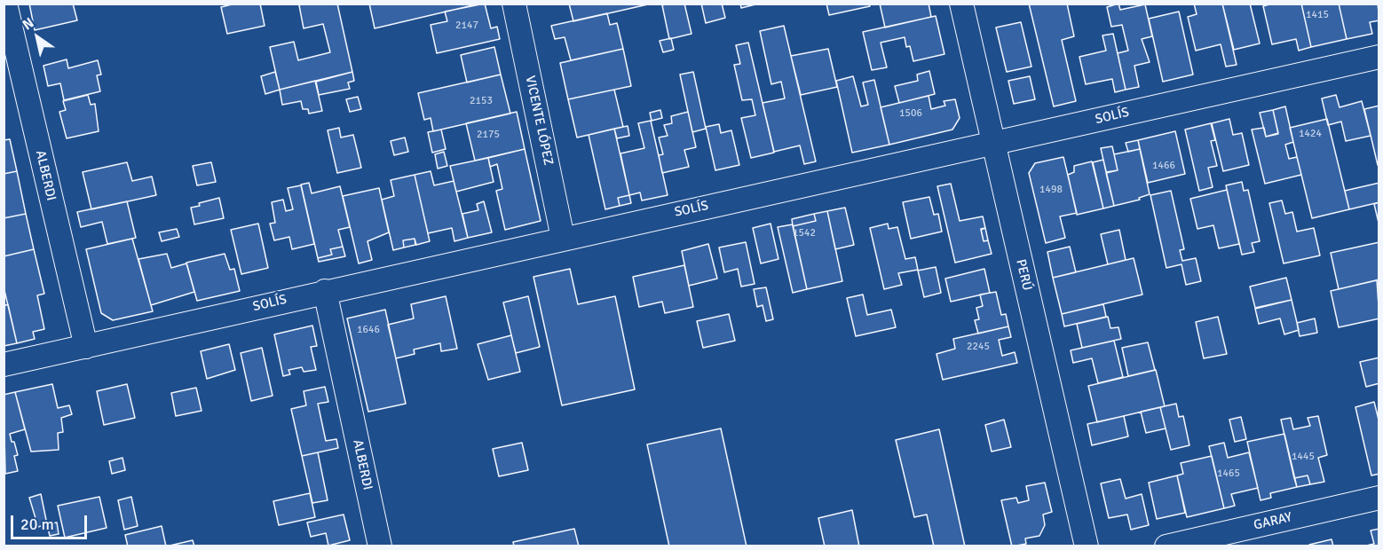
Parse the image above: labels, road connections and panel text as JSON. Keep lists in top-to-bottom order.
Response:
{
  "streets": {
    "street": [
      "SOLÍS",
      "VICENTE LÓPEZ",
      "ALBERDI",
      "PERÚ",
      "GARAY"
    ]
  },
  "crossings": [
    ["SOLÍS", "VICENTE LÓPEZ"],
    ["SOLÍS", "ALBERDI"],
    ["SOLÍS", "PERÚ"]
  ],
  "house_numbers": [
    "1415",
    "2147",
    "2153",
    "1506",
    "1424",
    "2175",
    "1466",
    "1498",
    "1542",
    "1646",
    "2245",
    "1445",
    "1465"
  ],
  "scale_bar": "20 m",
  "north": "top left"
}
